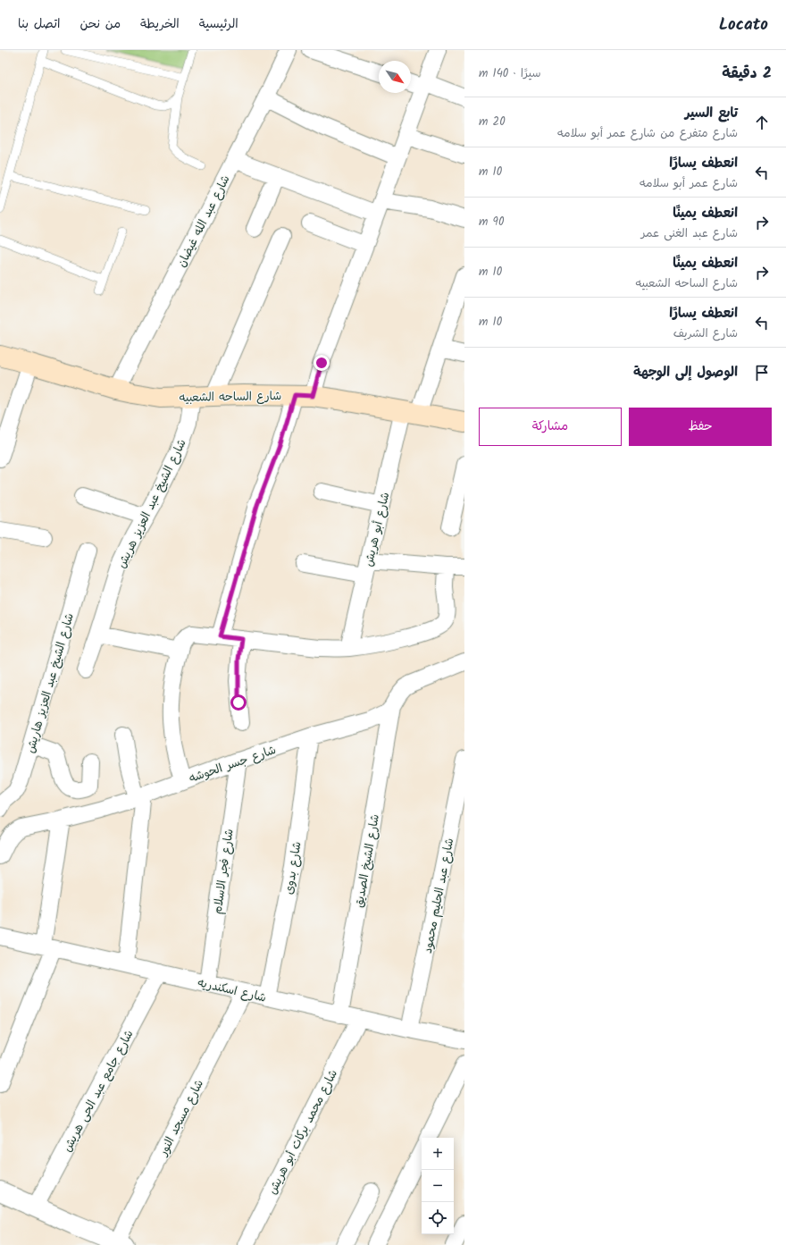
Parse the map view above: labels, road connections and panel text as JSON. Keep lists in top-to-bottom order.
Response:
{
  "streets": {
    "main road": ["شارع الساحه الشعبيه"],
    "street": [
      "شارع عبد الله غيضان",
      "شارع الشيخ عبد العزيز هريش",
      "شارع أبو هريش",
      "شارع الشيخ عبد العزيز هاريش",
      "شارع جسر الحوشه",
      "شارع الشيخ الصديق",
      "شارع بدوى",
      "شارع فجر الاسلام",
      "شارع عبد الحليم محمود",
      "شارع اسكندريه",
      "شارع جامع عبد الحى هريش",
      "شارع مسجد النور",
      "شارع محمد بركات أبو هريش"
    ]
  },
  "crossings": [
    ["شارع عبد الله غيضان", "شارع الساحه الشعبيه"],
    ["شارع الساحه الشعبيه", "شارع الشيخ عبد العزيز هريش"],
    ["شارع الساحه الشعبيه", "شارع أبو هريش"],
    ["شارع جسر الحوشه", "شارع الشيخ الصديق"],
    ["شارع جسر الحوشه", "شارع بدوى"],
    ["شارع جسر الحوشه", "شارع فجر الاسلام"],
    ["شارع الشيخ الصديق", "شارع اسكندريه"],
    ["شارع بدوى", "شارع اسكندريه"],
    ["شارع فجر الاسلام", "شارع اسكندريه"],
    ["شارع عبد الحليم محمود", "شارع اسكندريه"],
    ["شارع اسكندريه", "شارع جامع عبد الحى هريش"],
    ["شارع اسكندريه", "شارع مسجد النور"],
    ["شارع اسكندريه", "شارع محمد بركات أبو هريش"]
  ],
  "north": "bottom right",
  "page": {
    "header": "Locato",
    "nav": [
      "الرئيسية",
      "الخريطة",
      "من نحن",
      "اتصل بنا"
    ],
    "heading": ["2 دقيقة", "سيرًا · 140 m"],
    "list": [
      ["تابع السير", "شارع متفرع من شارع عمر أبو سلامه", "20 m"],
      ["انعطف يسارًا", "شارع عمر أبو سلامه", "10 m"],
      ["انعطف يمينًا", "شارع عبد الغنى عمر", "90 m"],
      ["انعطف يمينًا", "شارع الساحه الشعبيه", "10 m"],
      ["انعطف يسارًا", "شارع الشريف", "10 m"],
      "الوصول إلى الوجهة"
    ],
    "buttons": ["حفظ", "مشاركة"],
    "map_buttons": ["+", "−"]
  }
}
